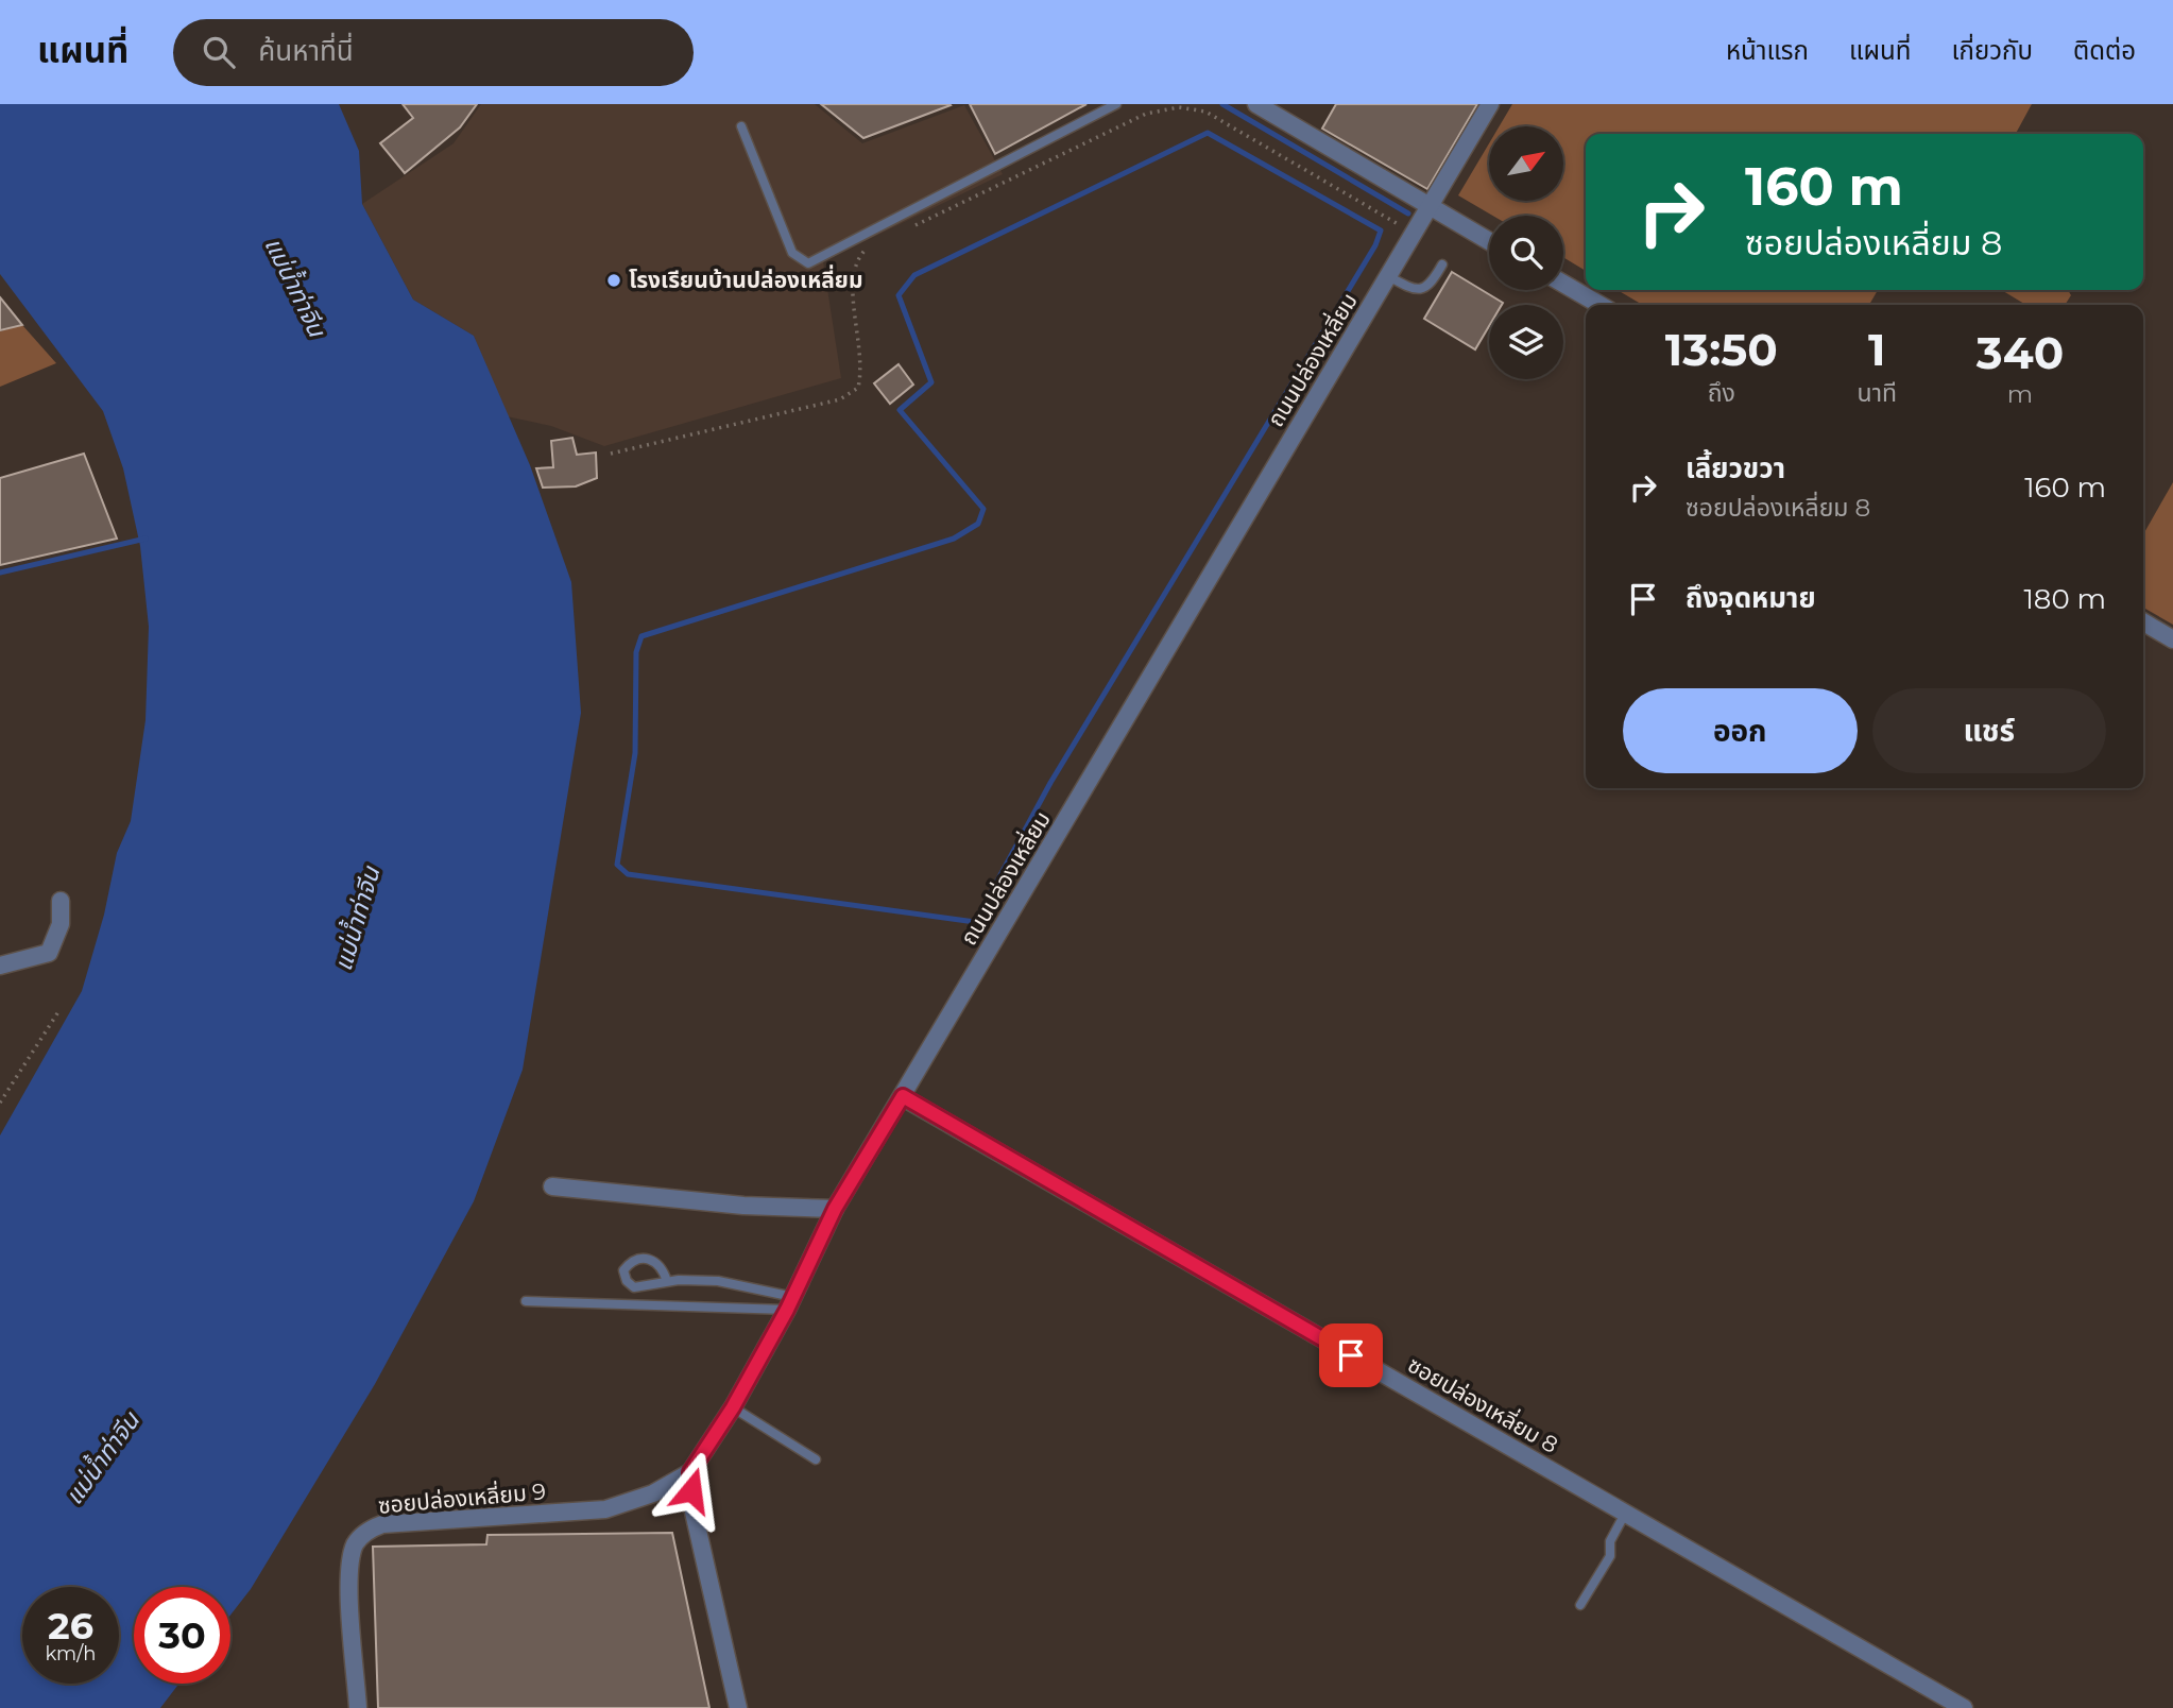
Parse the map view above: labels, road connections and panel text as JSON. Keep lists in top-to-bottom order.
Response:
{
  "streets": {
    "street": ["ถนนปล่องเหลี่ยม", "ซอยปล่องเหลี่ยม 8", "ซอยปล่องเหลี่ยม 9"]
  },
  "crossings": [
    ["ถนนปล่องเหลี่ยม", "ซอยปล่องเหลี่ยม 8"],
    ["ถนนปล่องเหลี่ยม", "ซอยปล่องเหลี่ยม 9"]
  ],
  "water": ["แม่น้ำท่าจีน"],
  "places": ["โรงเรียนบ้านปล่องเหลี่ยม"],
  "north": "top right",
  "page": {
    "header": "แผนที่",
    "search": "ค้นหาที่นี่",
    "nav": [
      "หน้าแรก",
      "แผนที่",
      "เกี่ยวกับ",
      "ติดต่อ"
    ],
    "turn": ["160 m", "ซอยปล่องเหลี่ยม 8"],
    "eta": [
      "13:50",
      "ถึง",
      "1",
      "นาที",
      "340",
      "m"
    ],
    "list": [
      {
        "name": "เลี้ยวขวา",
        "note": "ซอยปล่องเหลี่ยม 8",
        "value": "160 m"
      },
      {
        "name": "ถึงจุดหมาย",
        "value": "180 m"
      }
    ],
    "buttons": ["ออก", "แชร์"],
    "speed": "26 km/h",
    "limit": "30"
  }
}
